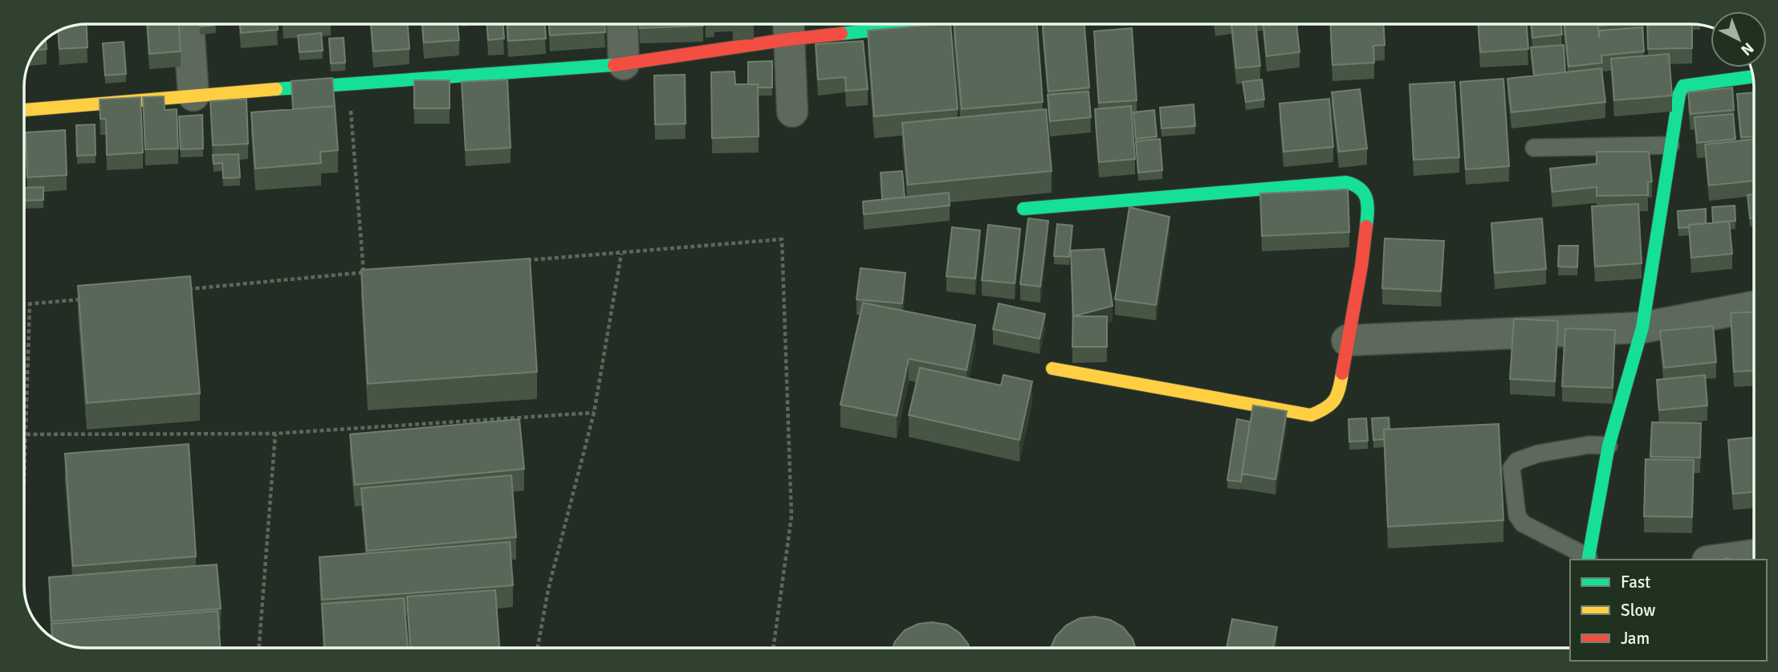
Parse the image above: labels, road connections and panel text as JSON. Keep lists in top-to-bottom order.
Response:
{
  "legend": ["Fast", "Slow", "Jam"],
  "north": "bottom right"
}
